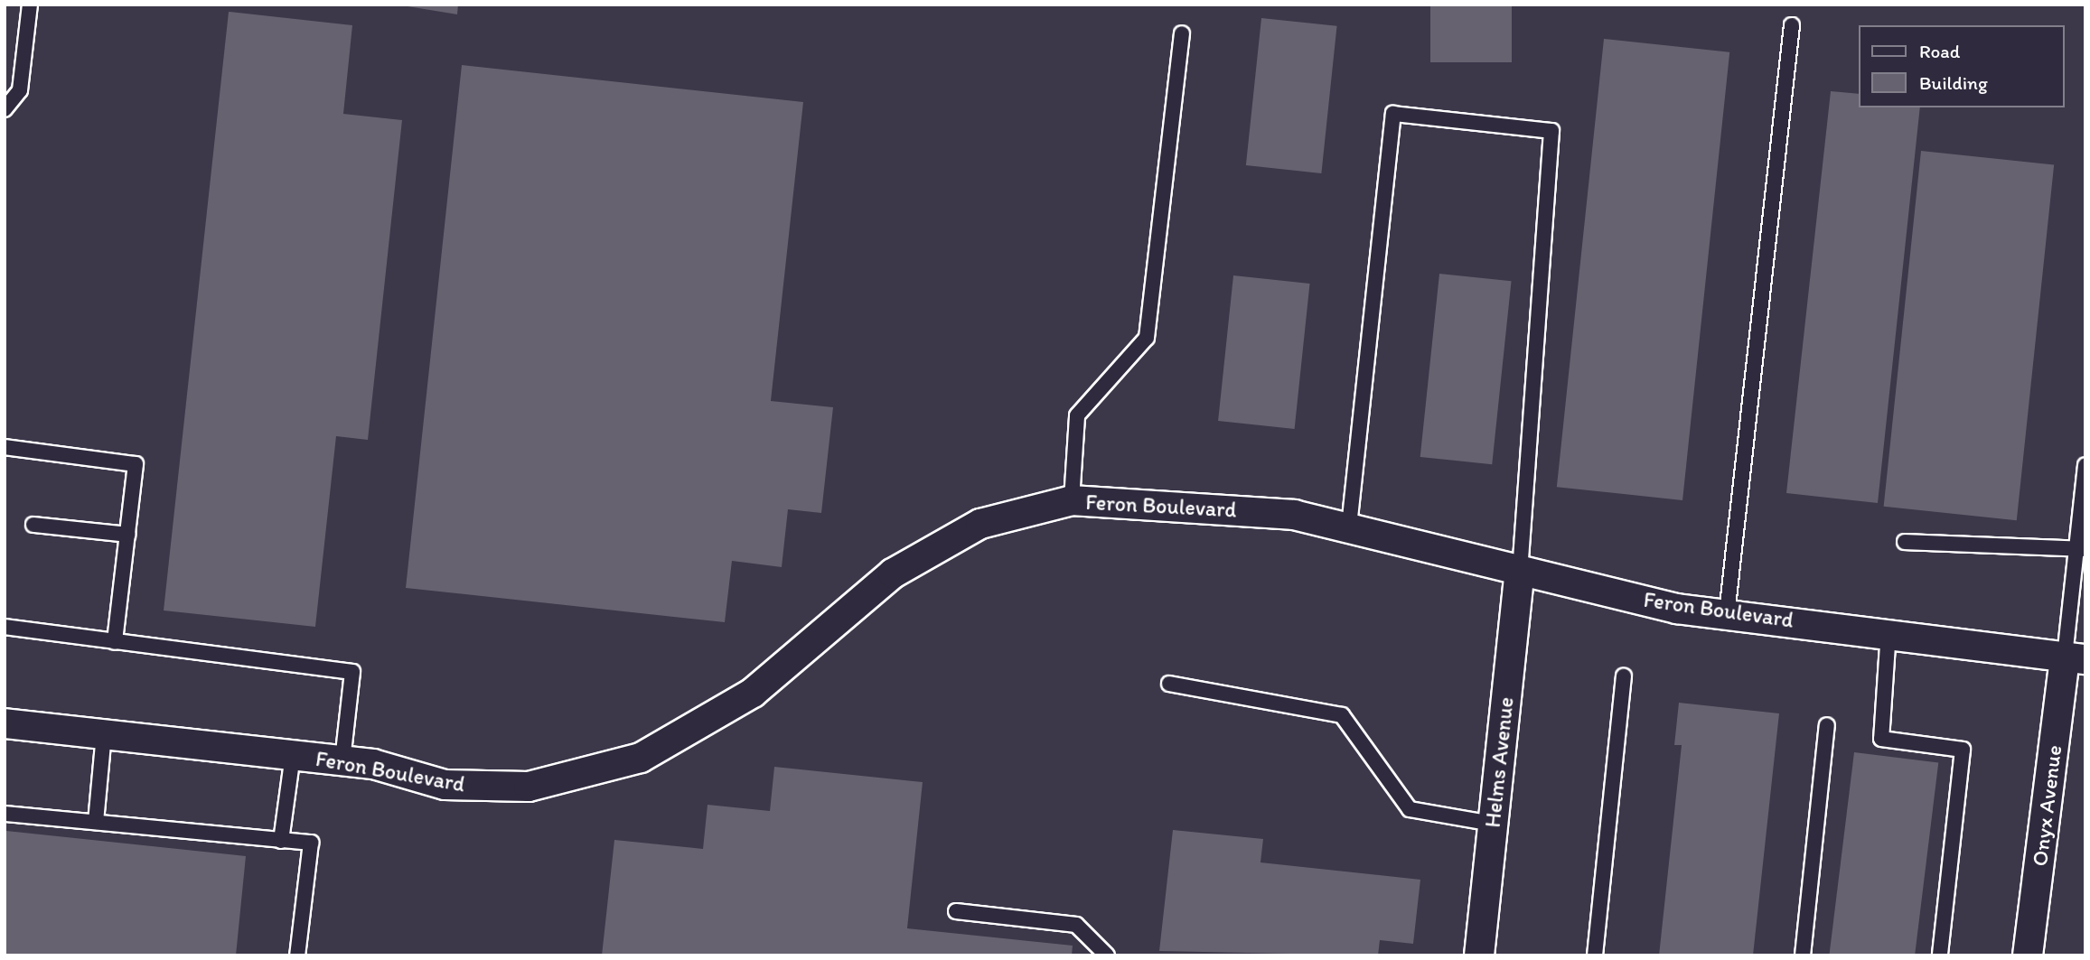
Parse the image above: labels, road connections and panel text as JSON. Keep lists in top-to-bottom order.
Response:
{
  "streets": {
    "street": ["Feron Boulevard", "Helms Avenue", "Onyx Avenue"]
  },
  "crossings": [
    ["Feron Boulevard", "Helms Avenue"],
    ["Feron Boulevard", "Onyx Avenue"]
  ],
  "legend": ["Road", "Building"]
}
